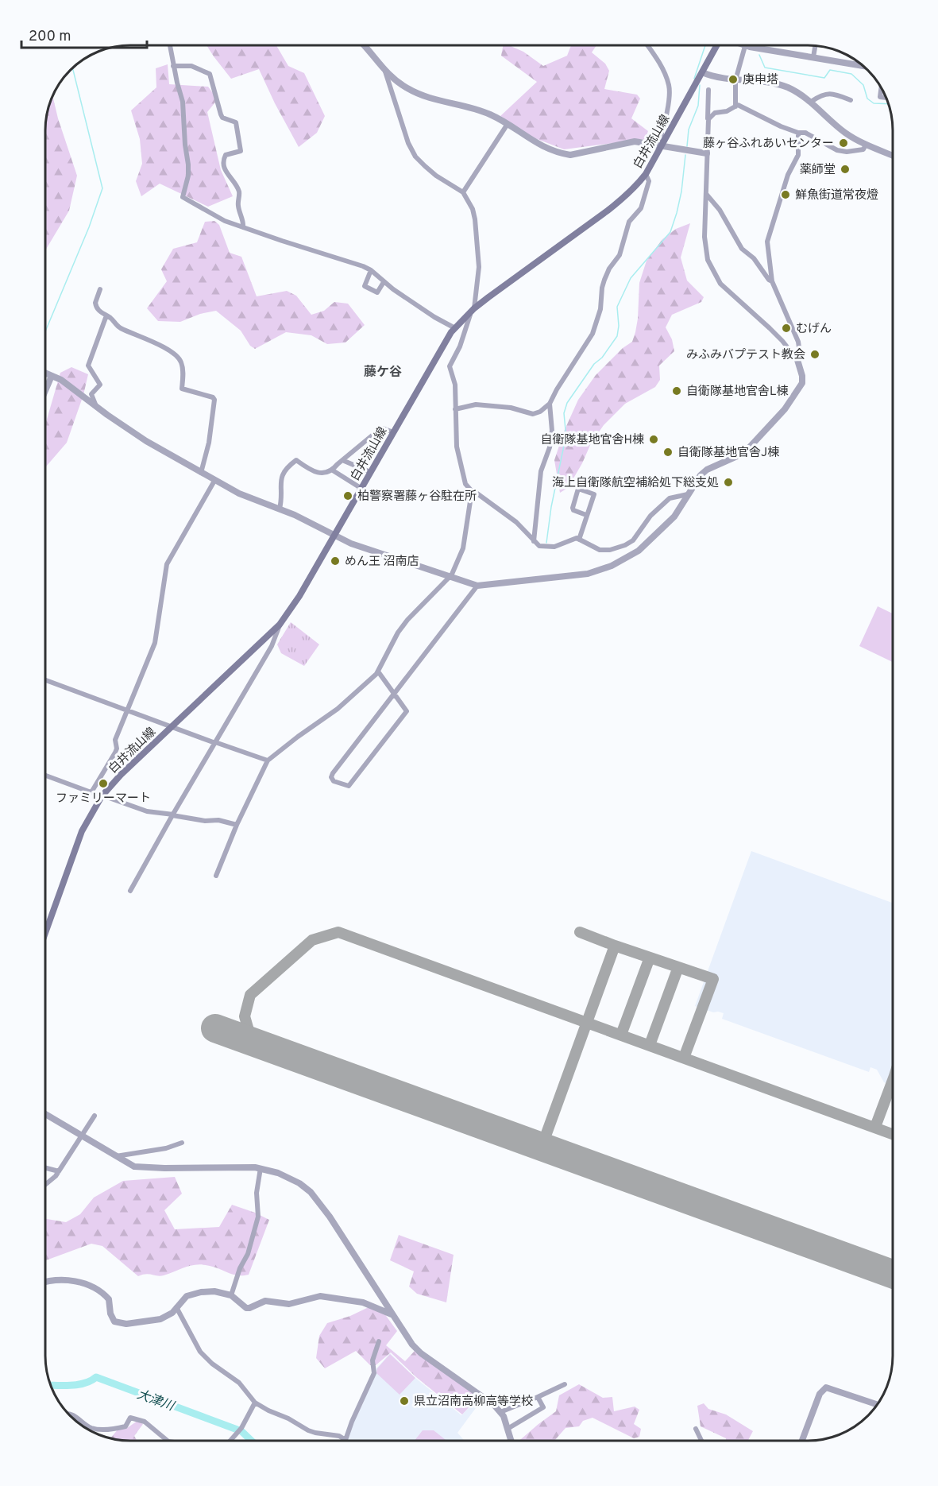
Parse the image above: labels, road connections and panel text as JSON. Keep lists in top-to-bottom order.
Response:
{
  "streets": {
    "main road": ["白井流山線"]
  },
  "districts": ["藤ケ谷"],
  "water": ["大津川"],
  "places": [
    "庚申塔",
    "藤ヶ谷ふれあいセンター",
    "薬師堂",
    "鮮魚街道常夜燈",
    "むげん",
    "みふみバプテスト教会",
    "自衛隊基地官舎L棟",
    "自衛隊基地官舎H棟",
    "自衛隊基地官舎J棟",
    "海上自衛隊航空補給処下総支処",
    "柏警察署藤ヶ谷駐在所",
    "めん王 沼南店",
    "ファミリーマート",
    "県立沼南高柳高等学校"
  ],
  "scale_bar": "200 m"
}
